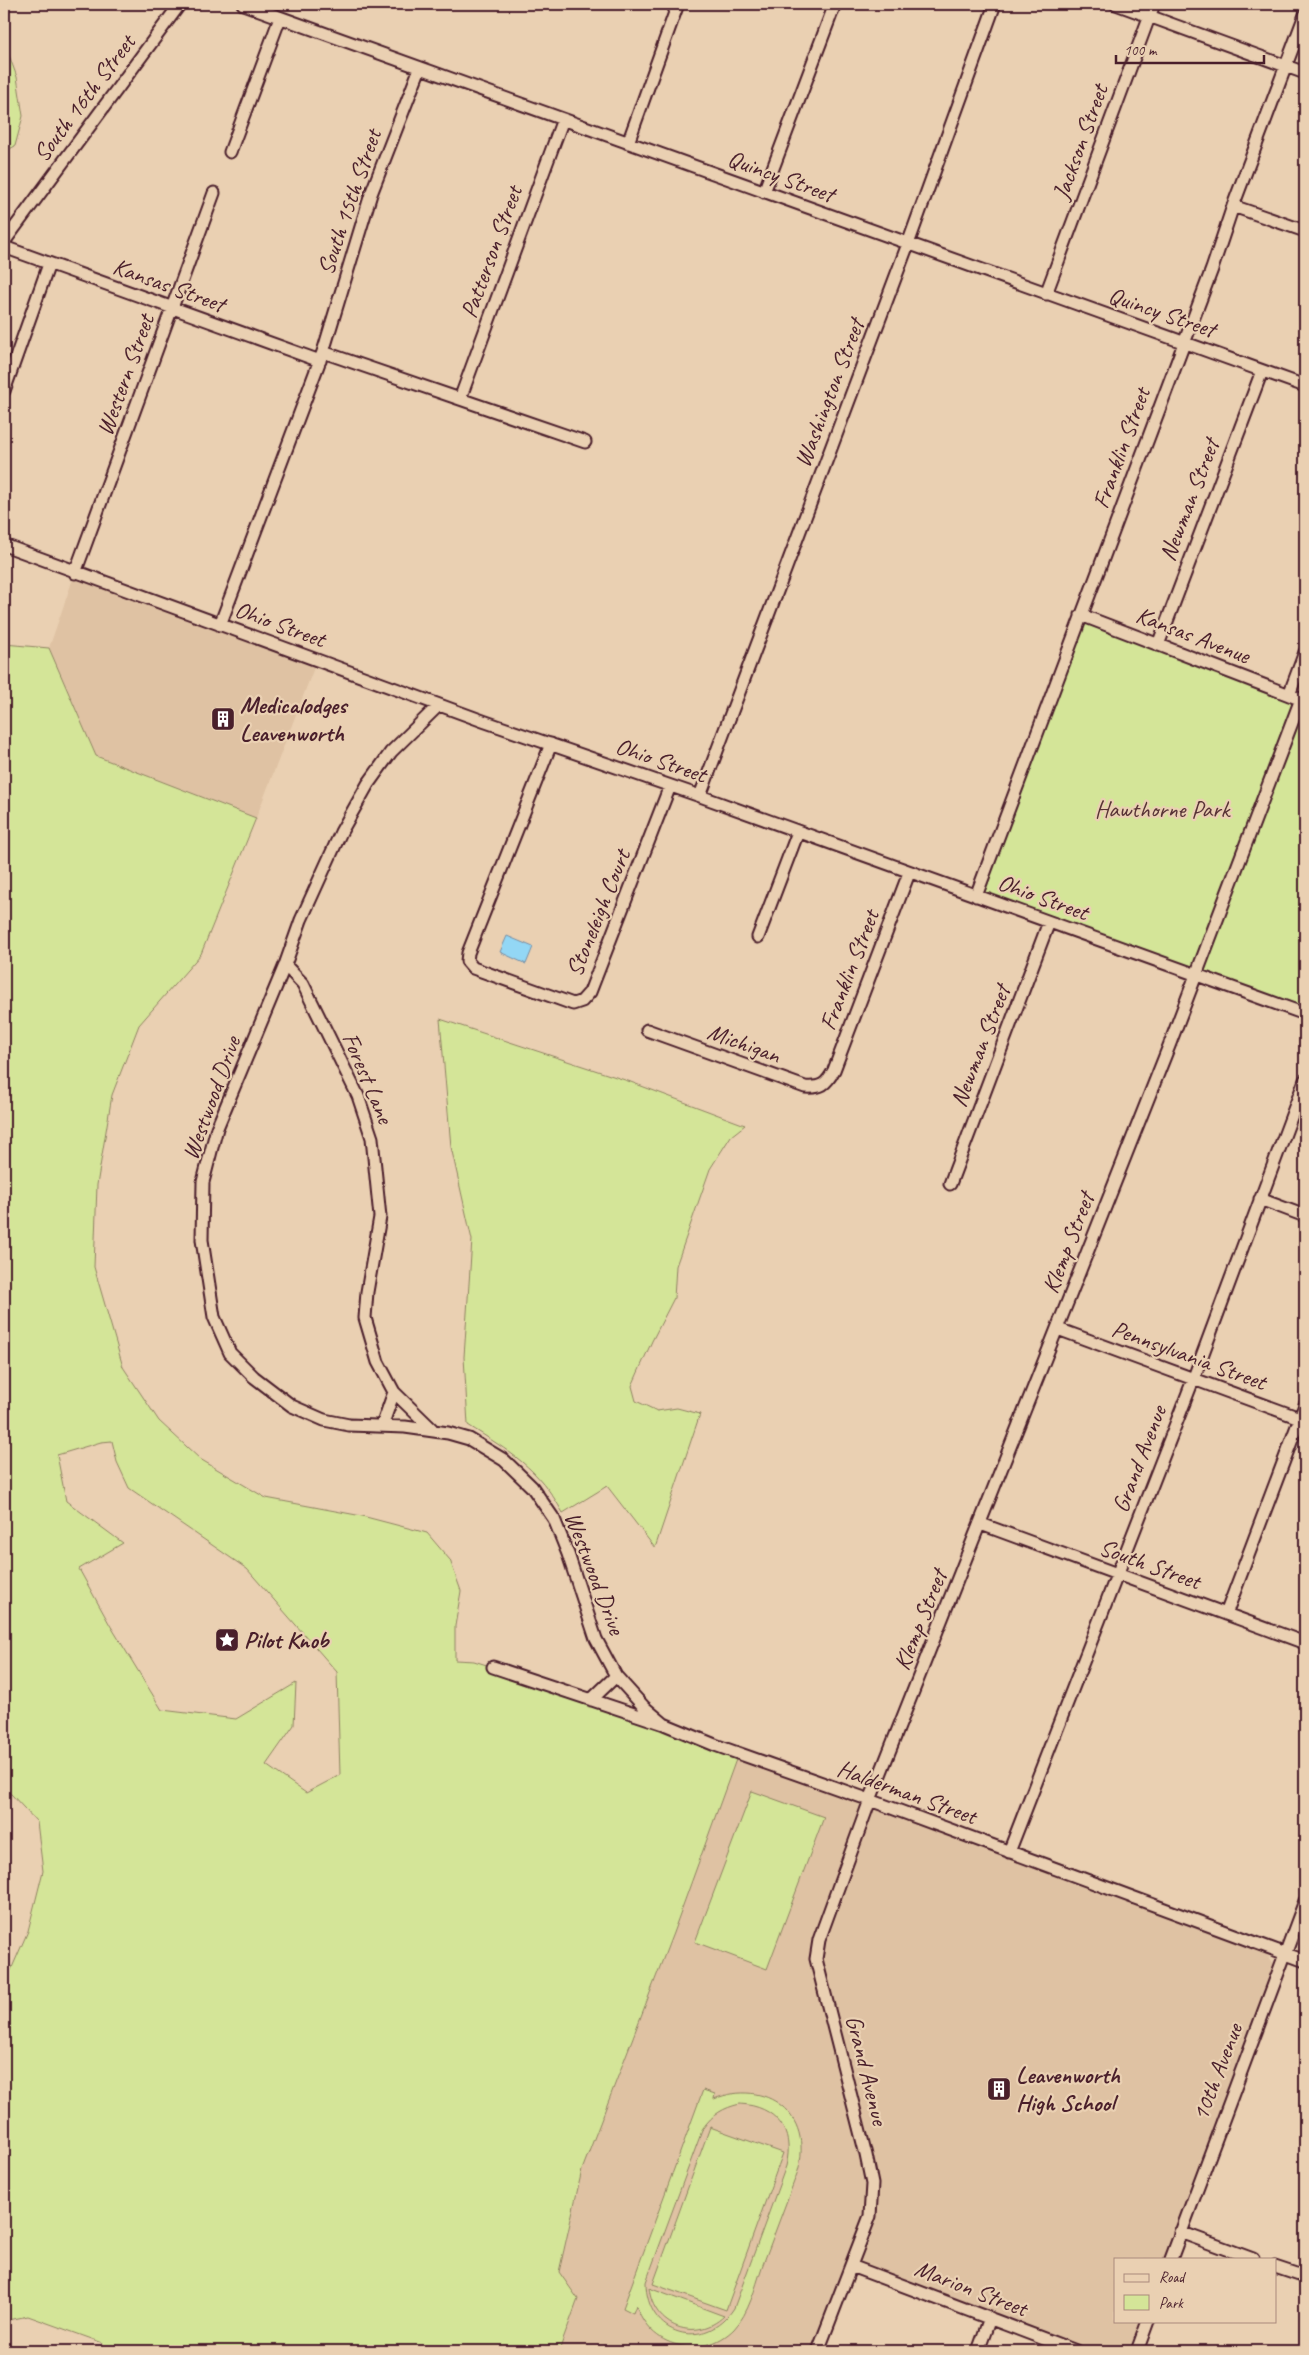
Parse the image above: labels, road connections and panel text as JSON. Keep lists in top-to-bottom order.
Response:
{
  "streets": {
    "street": [
      "South 16th Street",
      "Jackson Street",
      "Quincy Street",
      "South 15th Street",
      "Patterson Street",
      "Kansas Street",
      "Western Street",
      "Washington Street",
      "Franklin Street",
      "Newman Street",
      "Ohio Street",
      "Kansas Avenue",
      "Stoneleigh Court",
      "Michigan",
      "Forest Lane",
      "Westwood Drive",
      "Klemp Street",
      "Pennsylvania Street",
      "Grand Avenue",
      "South Street",
      "Halderman Street",
      "10th Avenue",
      "Marion Street"
    ]
  },
  "crossings": [
    ["Jackson Street", "Quincy Street"],
    ["Quincy Street", "South 15th Street"],
    ["Quincy Street", "Patterson Street"],
    ["Quincy Street", "Washington Street"],
    ["Quincy Street", "Franklin Street"],
    ["Quincy Street", "Newman Street"],
    ["South 15th Street", "Kansas Street"],
    ["South 15th Street", "Ohio Street"],
    ["Patterson Street", "Kansas Street"],
    ["Kansas Street", "Western Street"],
    ["Western Street", "Ohio Street"],
    ["Washington Street", "Ohio Street"],
    ["Franklin Street", "Ohio Street"],
    ["Franklin Street", "Kansas Avenue"],
    ["Franklin Street", "Michigan"],
    ["Newman Street", "Ohio Street"],
    ["Newman Street", "Kansas Avenue"],
    ["Ohio Street", "Stoneleigh Court"],
    ["Ohio Street", "Westwood Drive"],
    ["Ohio Street", "Klemp Street"],
    ["Forest Lane", "Westwood Drive"],
    ["Westwood Drive", "Halderman Street"],
    ["Klemp Street", "Pennsylvania Street"],
    ["Klemp Street", "Grand Avenue"],
    ["Klemp Street", "South Street"],
    ["Klemp Street", "Halderman Street"],
    ["Pennsylvania Street", "Grand Avenue"],
    ["Grand Avenue", "South Street"],
    ["Grand Avenue", "Halderman Street"],
    ["Grand Avenue", "Marion Street"],
    ["Halderman Street", "10th Avenue"]
  ],
  "parks": ["Hawthorne Park"],
  "places": {
    "building": ["Medicalodges Leavenworth", "Leavenworth High School"],
    "place": ["Pilot Knob"]
  },
  "legend": ["Road", "Park"],
  "scale_bar": "100 m"
}
